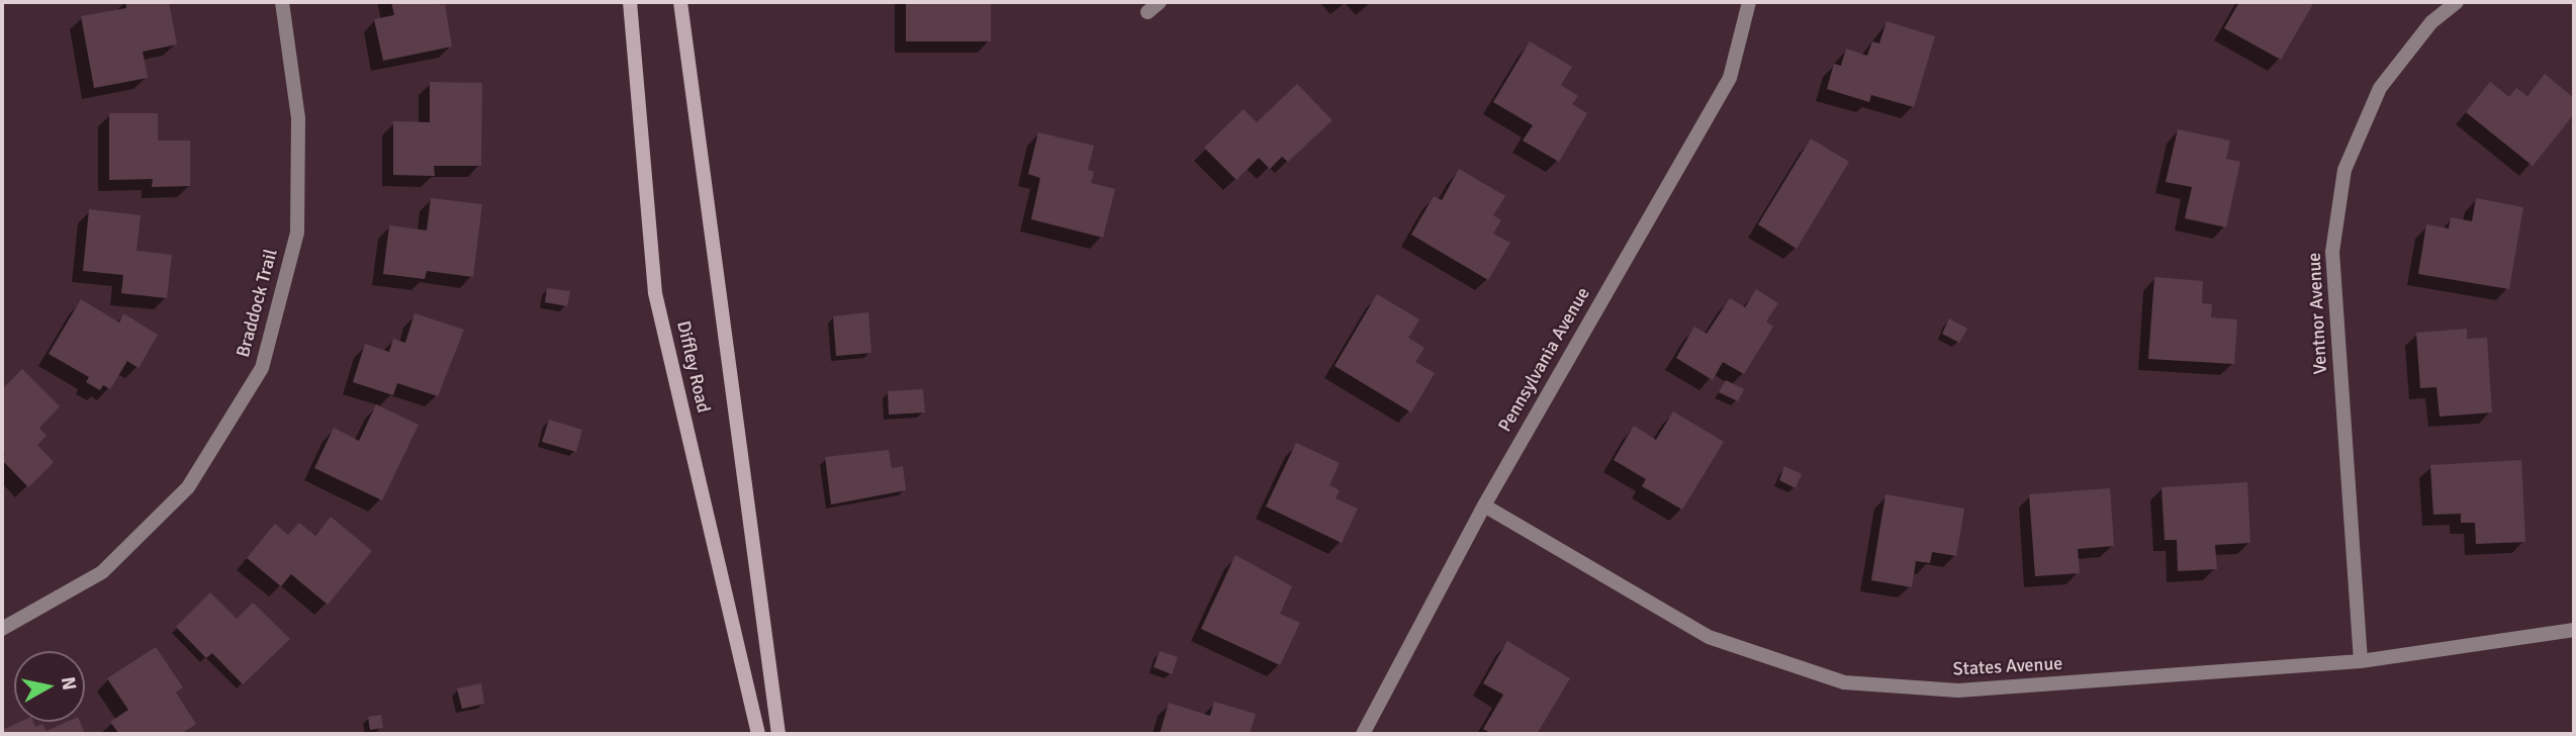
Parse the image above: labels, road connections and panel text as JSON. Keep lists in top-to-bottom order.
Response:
{
  "streets": {
    "main road": ["Diffley Road"],
    "street": [
      "Braddock Trail",
      "Ventnor Avenue",
      "Pennsylvania Avenue",
      "States Avenue"
    ]
  },
  "crossings": [
    ["Ventnor Avenue", "States Avenue"],
    ["Pennsylvania Avenue", "States Avenue"]
  ],
  "north": "right"
}
